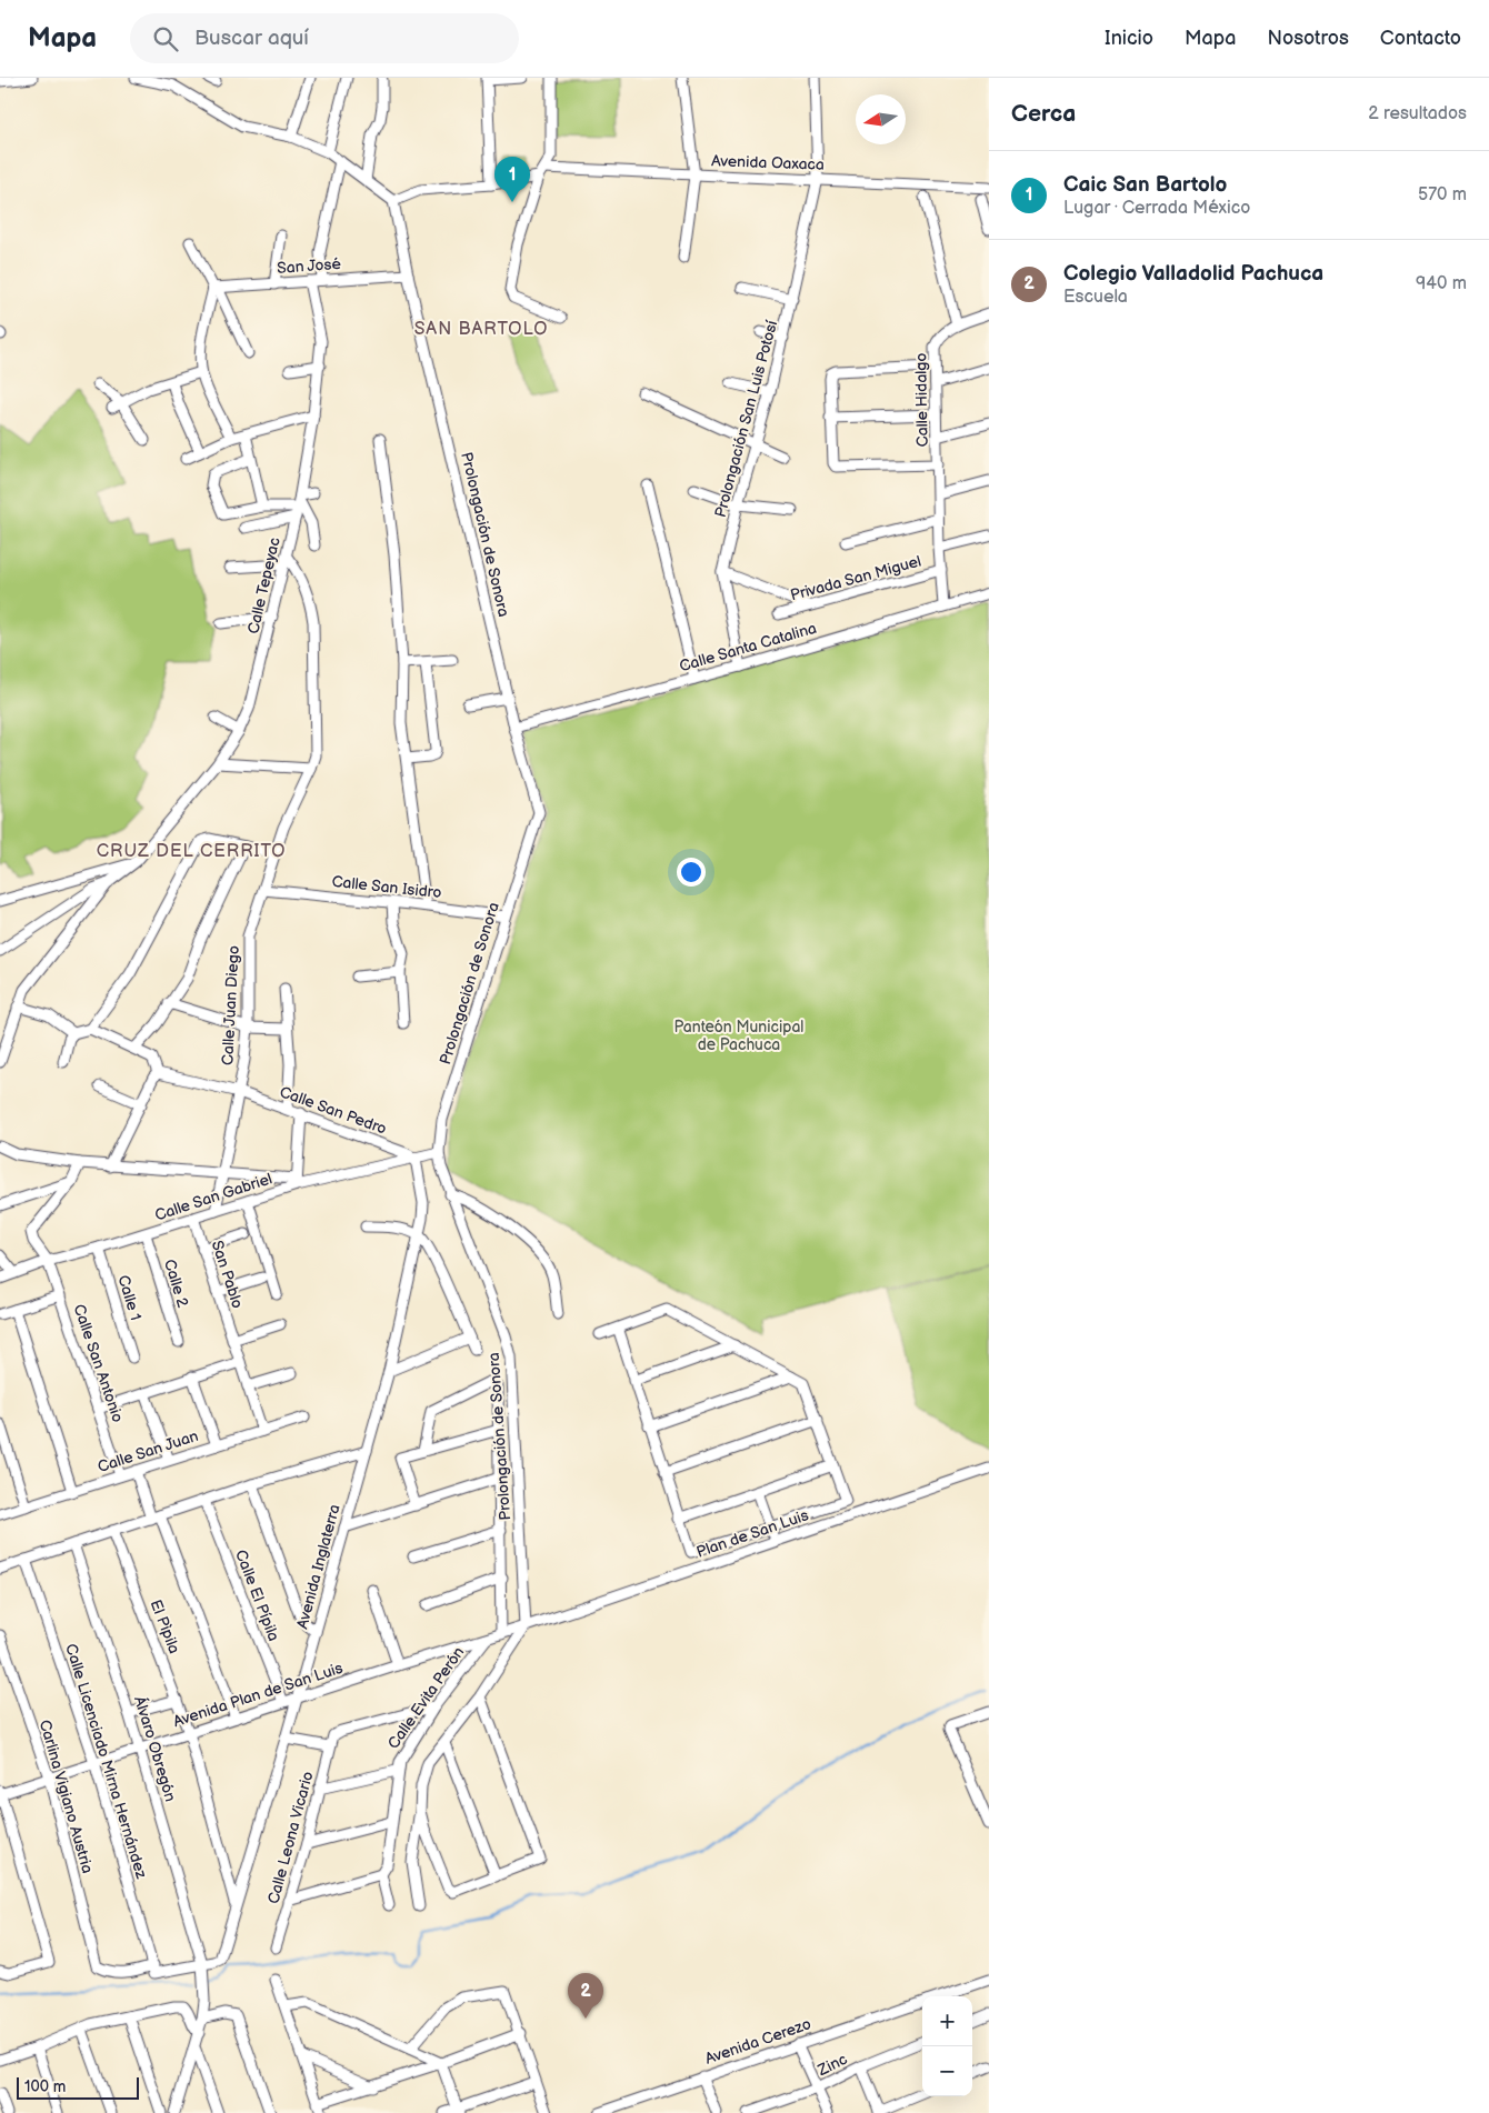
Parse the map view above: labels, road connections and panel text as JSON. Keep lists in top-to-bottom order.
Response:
{
  "streets": {
    "street": [
      "Avenida Oaxaca",
      "San José",
      "Calle Hidalgo",
      "Prolongación San Luis Potosí",
      "Prolongación de Sonora",
      "Privada San Miguel",
      "Calle Tepeyac",
      "Calle Santa Catalina",
      "Calle San Isidro",
      "Calle Juan Diego",
      "Calle San Pedro",
      "Calle San Gabriel",
      "San Pablo",
      "Calle 2",
      "Calle 1",
      "Calle San Antonio",
      "Calle San Juan",
      "Plan de San Luis",
      "Avenida Inglaterra",
      "Calle El Pípila",
      "El Pìpila",
      "Avenida Plan de San Luis",
      "Calle Evita Perón",
      "Álvaro Obregón",
      "Calle Licenciado Mirna Hernández",
      "Carlina Vigiano Austria",
      "Calle Leona Vicario",
      "Avenida Cerezo",
      "Zinc"
    ]
  },
  "crossings": [
    ["Avenida Oaxaca", "Prolongación San Luis Potosí"],
    ["San José", "Prolongación de Sonora"],
    ["San José", "Calle Tepeyac"],
    ["Calle Hidalgo", "Privada San Miguel"],
    ["Calle Hidalgo", "Calle Santa Catalina"],
    ["Prolongación San Luis Potosí", "Calle Santa Catalina"],
    ["Prolongación de Sonora", "Calle Santa Catalina"],
    ["Prolongación de Sonora", "Calle San Isidro"],
    ["Prolongación de Sonora", "Calle San Gabriel"],
    ["Prolongación de Sonora", "Plan de San Luis"],
    ["Prolongación de Sonora", "Avenida Plan de San Luis"],
    ["Calle Tepeyac", "Calle Juan Diego"],
    ["Calle San Isidro", "Calle Juan Diego"],
    ["Calle Juan Diego", "Calle San Pedro"],
    ["Calle Juan Diego", "Calle San Gabriel"],
    ["Calle San Pedro", "Calle San Gabriel"],
    ["Calle San Pedro", "Avenida Inglaterra"],
    ["Calle San Gabriel", "San Pablo"],
    ["Calle San Gabriel", "Calle 2"],
    ["Calle San Gabriel", "Calle 1"],
    ["Calle San Gabriel", "Calle San Antonio"],
    ["Calle San Gabriel", "Avenida Inglaterra"],
    ["San Pablo", "Calle San Juan"],
    ["Calle San Antonio", "Calle San Juan"],
    ["Plan de San Luis", "Avenida Plan de San Luis"],
    ["Avenida Inglaterra", "El Pìpila"],
    ["Avenida Inglaterra", "Avenida Plan de San Luis"],
    ["Avenida Inglaterra", "Álvaro Obregón"],
    ["Calle El Pípila", "Avenida Plan de San Luis"],
    ["El Pìpila", "Avenida Plan de San Luis"],
    ["Avenida Plan de San Luis", "Calle Evita Perón"],
    ["Avenida Plan de San Luis", "Álvaro Obregón"],
    ["Avenida Plan de San Luis", "Calle Licenciado Mirna Hernández"],
    ["Avenida Plan de San Luis", "Carlina Vigiano Austria"],
    ["Calle Evita Perón", "Calle Leona Vicario"],
    ["Calle Licenciado Mirna Hernández", "Carlina Vigiano Austria"]
  ],
  "districts": ["SAN BARTOLO", "CRUZ DEL CERRITO"],
  "parks": ["Panteón Municipal de Pachuca"],
  "scale_bar": "100 m",
  "north": "left",
  "page": {
    "header": "Mapa",
    "search": "Buscar aquí",
    "nav": [
      "Inicio",
      "Mapa",
      "Nosotros",
      "Contacto"
    ],
    "heading": ["Cerca", "2 resultados"],
    "list": [
      {
        "mark": "1",
        "name": "Caic San Bartolo",
        "note": "Lugar · Cerrada México",
        "value": "570 m"
      },
      {
        "mark": "2",
        "name": "Colegio Valladolid Pachuca",
        "note": "Escuela",
        "value": "940 m"
      }
    ],
    "pins": ["1", "2"],
    "map_buttons": ["+", "−"],
    "scale": "100 m"
  }
}
